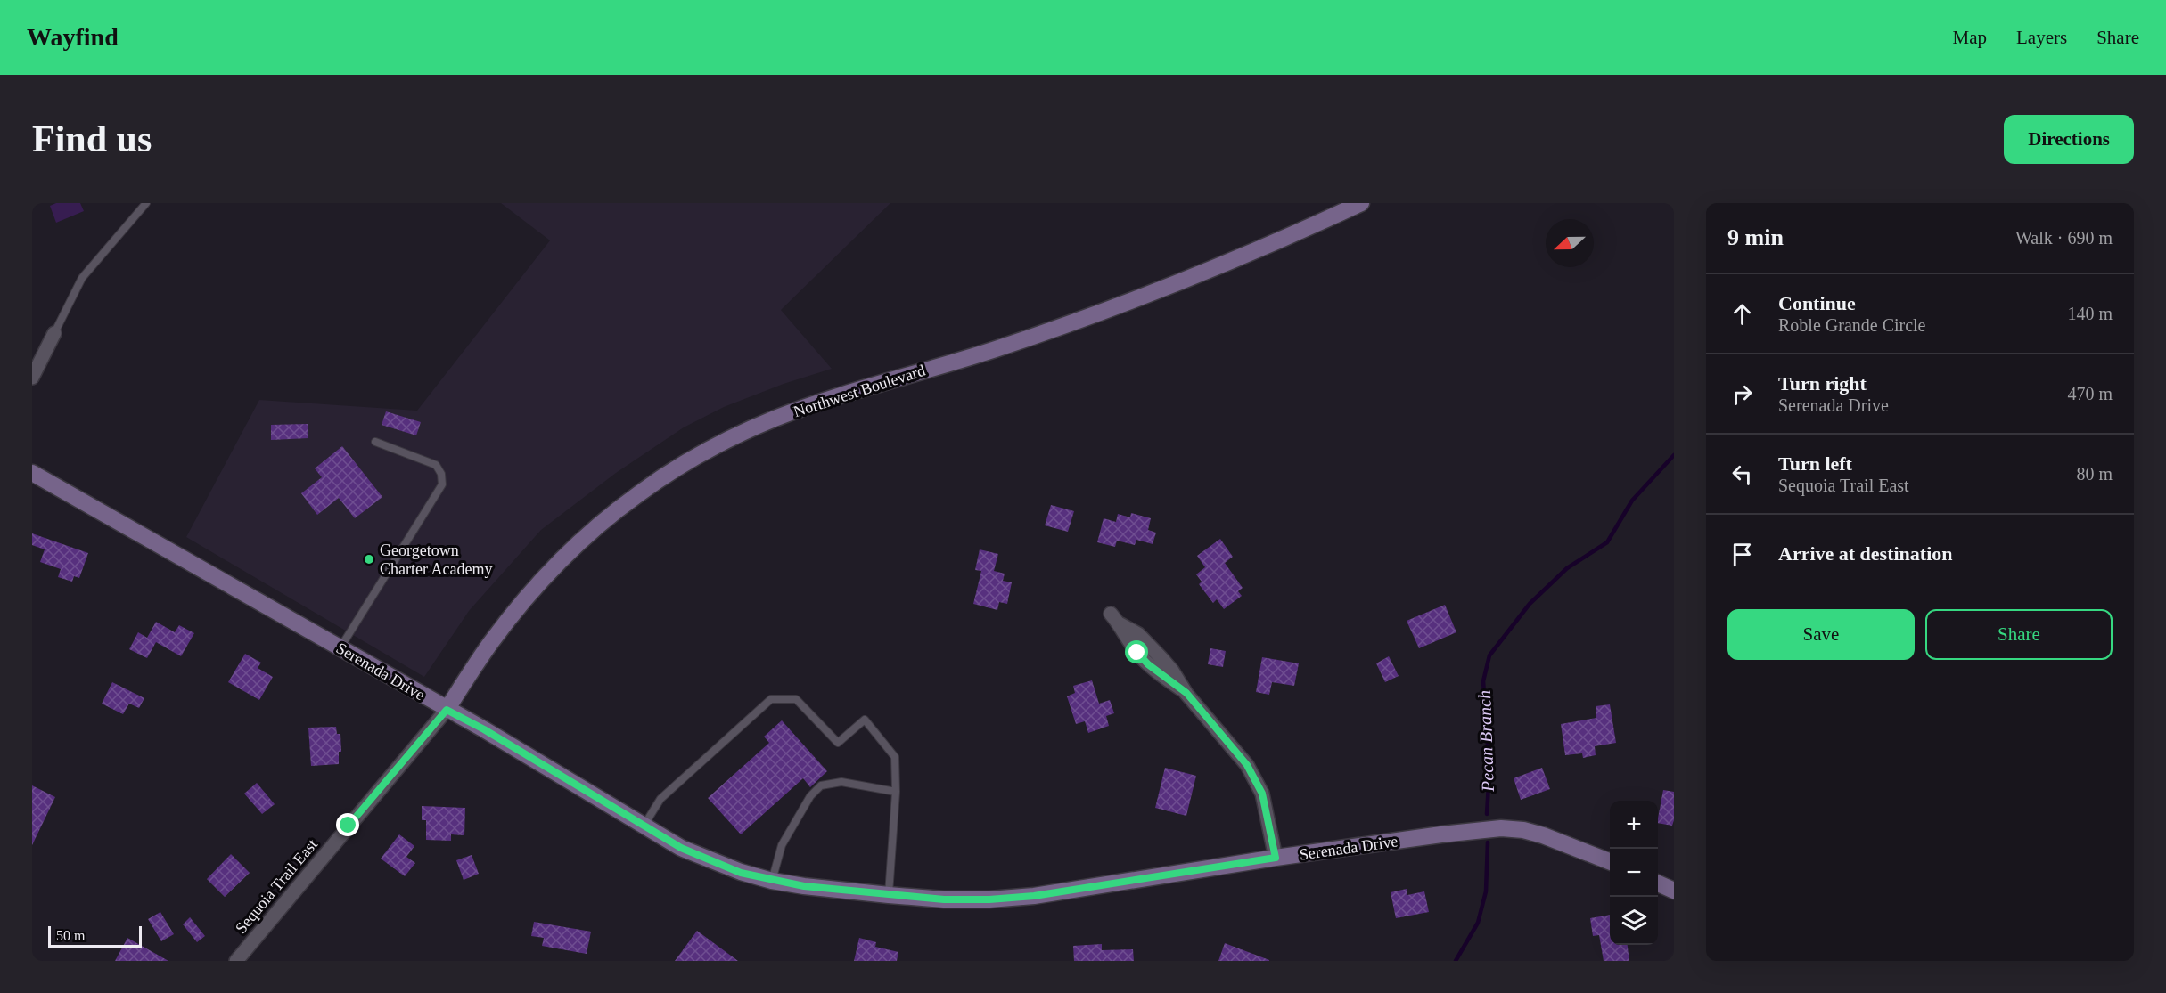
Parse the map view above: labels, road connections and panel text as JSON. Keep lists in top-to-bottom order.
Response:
{
  "streets": {
    "street": ["Northwest Boulevard", "Serenada Drive", "Sequoia Trail East"]
  },
  "crossings": [
    ["Northwest Boulevard", "Serenada Drive"],
    ["Northwest Boulevard", "Sequoia Trail East"],
    ["Serenada Drive", "Sequoia Trail East"]
  ],
  "water": ["Pecan Branch"],
  "places": ["Georgetown Charter Academy"],
  "scale_bar": "50 m",
  "north": "left",
  "page": {
    "header": "Wayfind",
    "nav": ["Map", "Layers", "Share"],
    "buttons": [
      "Directions",
      ["Save", "Share"]
    ],
    "title": "Find us",
    "heading": ["9 min", "Walk · 690 m"],
    "list": [
      ["Continue", "Roble Grande Circle", "140 m"],
      ["Turn right", "Serenada Drive", "470 m"],
      ["Turn left", "Sequoia Trail East", "80 m"],
      "Arrive at destination"
    ],
    "map_buttons": ["+", "−"],
    "scale": "50 m"
  }
}
